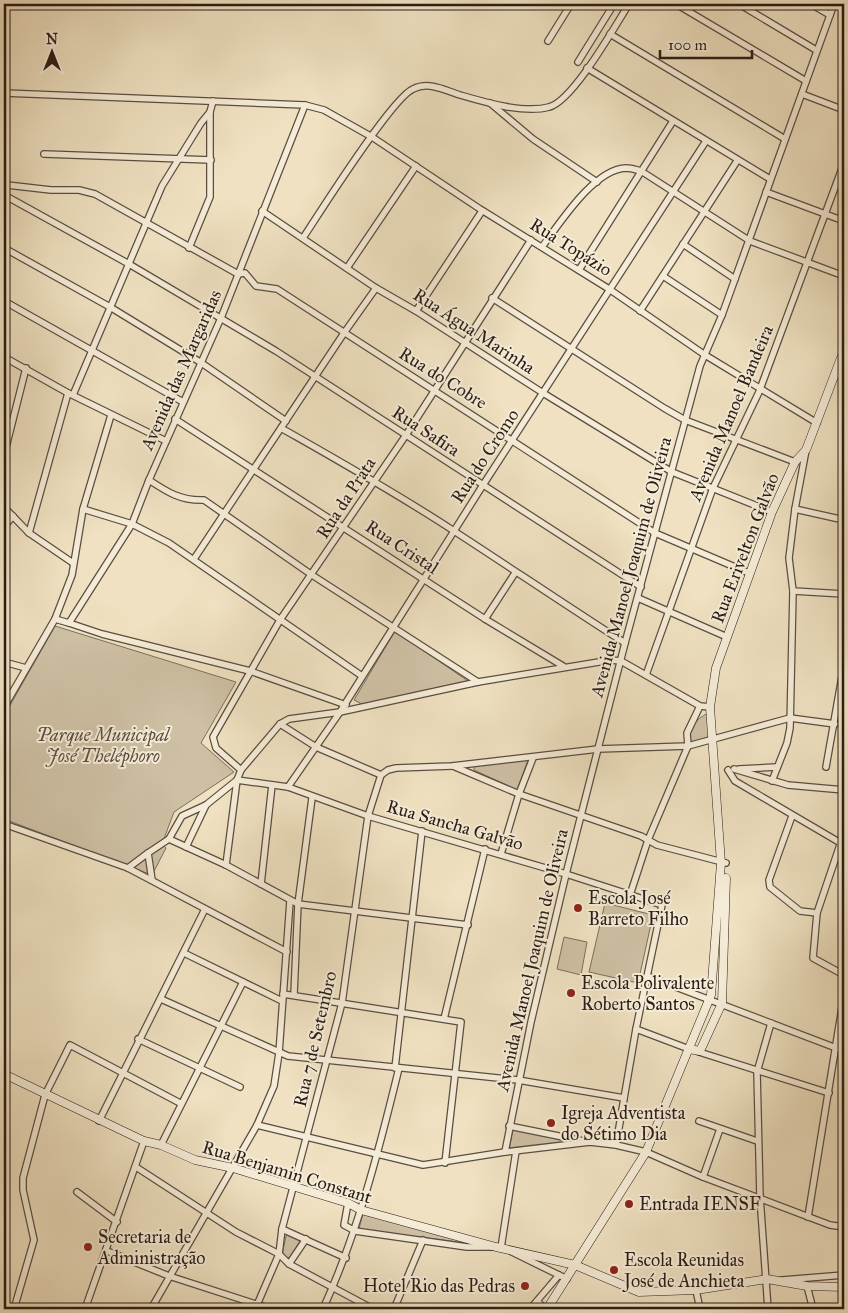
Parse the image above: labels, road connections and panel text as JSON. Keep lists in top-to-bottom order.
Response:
{
  "streets": {
    "main road": ["Rua Erivelton Galvão", "Rua Benjamin Constant"],
    "street": [
      "Rua Topázio",
      "Rua Água Marinha",
      "Avenida das Margaridas",
      "Rua do Cobre",
      "Avenida Manoel Bandeira",
      "Rua Safira",
      "Rua do Cromo",
      "Rua da Prata",
      "Rua Cristal",
      "Avenida Manoel Joaquim de Oliveira",
      "Rua Sancha Galvão",
      "Rua 7 de Setembro"
    ]
  },
  "crossings": [
    ["Rua Topázio", "Avenida das Margaridas"],
    ["Rua Topázio", "Avenida Manoel Bandeira"],
    ["Rua Topázio", "Rua do Cromo"],
    ["Rua Topázio", "Rua da Prata"],
    ["Rua Topázio", "Rua Erivelton Galvão"],
    ["Rua Topázio", "Avenida Manoel Joaquim de Oliveira"],
    ["Rua Água Marinha", "Avenida das Margaridas"],
    ["Rua Água Marinha", "Avenida Manoel Bandeira"],
    ["Rua Água Marinha", "Rua do Cromo"],
    ["Rua Água Marinha", "Rua da Prata"],
    ["Rua Água Marinha", "Rua Erivelton Galvão"],
    ["Rua Água Marinha", "Avenida Manoel Joaquim de Oliveira"],
    ["Avenida das Margaridas", "Rua do Cobre"],
    ["Avenida das Margaridas", "Rua Safira"],
    ["Avenida das Margaridas", "Rua Cristal"],
    ["Rua do Cobre", "Avenida Manoel Bandeira"],
    ["Rua do Cobre", "Rua do Cromo"],
    ["Rua do Cobre", "Rua da Prata"],
    ["Rua do Cobre", "Rua Erivelton Galvão"],
    ["Rua do Cobre", "Avenida Manoel Joaquim de Oliveira"],
    ["Rua Safira", "Rua do Cromo"],
    ["Rua Safira", "Rua da Prata"],
    ["Rua Safira", "Avenida Manoel Joaquim de Oliveira"],
    ["Rua do Cromo", "Rua Cristal"],
    ["Rua do Cromo", "Rua Sancha Galvão"],
    ["Rua da Prata", "Rua Cristal"],
    ["Avenida Manoel Joaquim de Oliveira", "Rua Sancha Galvão"],
    ["Rua Sancha Galvão", "Rua 7 de Setembro"],
    ["Rua 7 de Setembro", "Rua Benjamin Constant"]
  ],
  "parks": ["Parque Municipal José Theléphoro"],
  "places": [
    "Escola José Barreto Filho",
    "Escola Polivalente Roberto Santos",
    "Igreja Adventista do Sétimo Dia",
    "Entrada IENSF",
    "Secretaria de Administração",
    "Escola Reunidas José de Anchieta",
    "Hotel Rio das Pedras"
  ],
  "scale_bar": "100 m",
  "north": "top"
}
